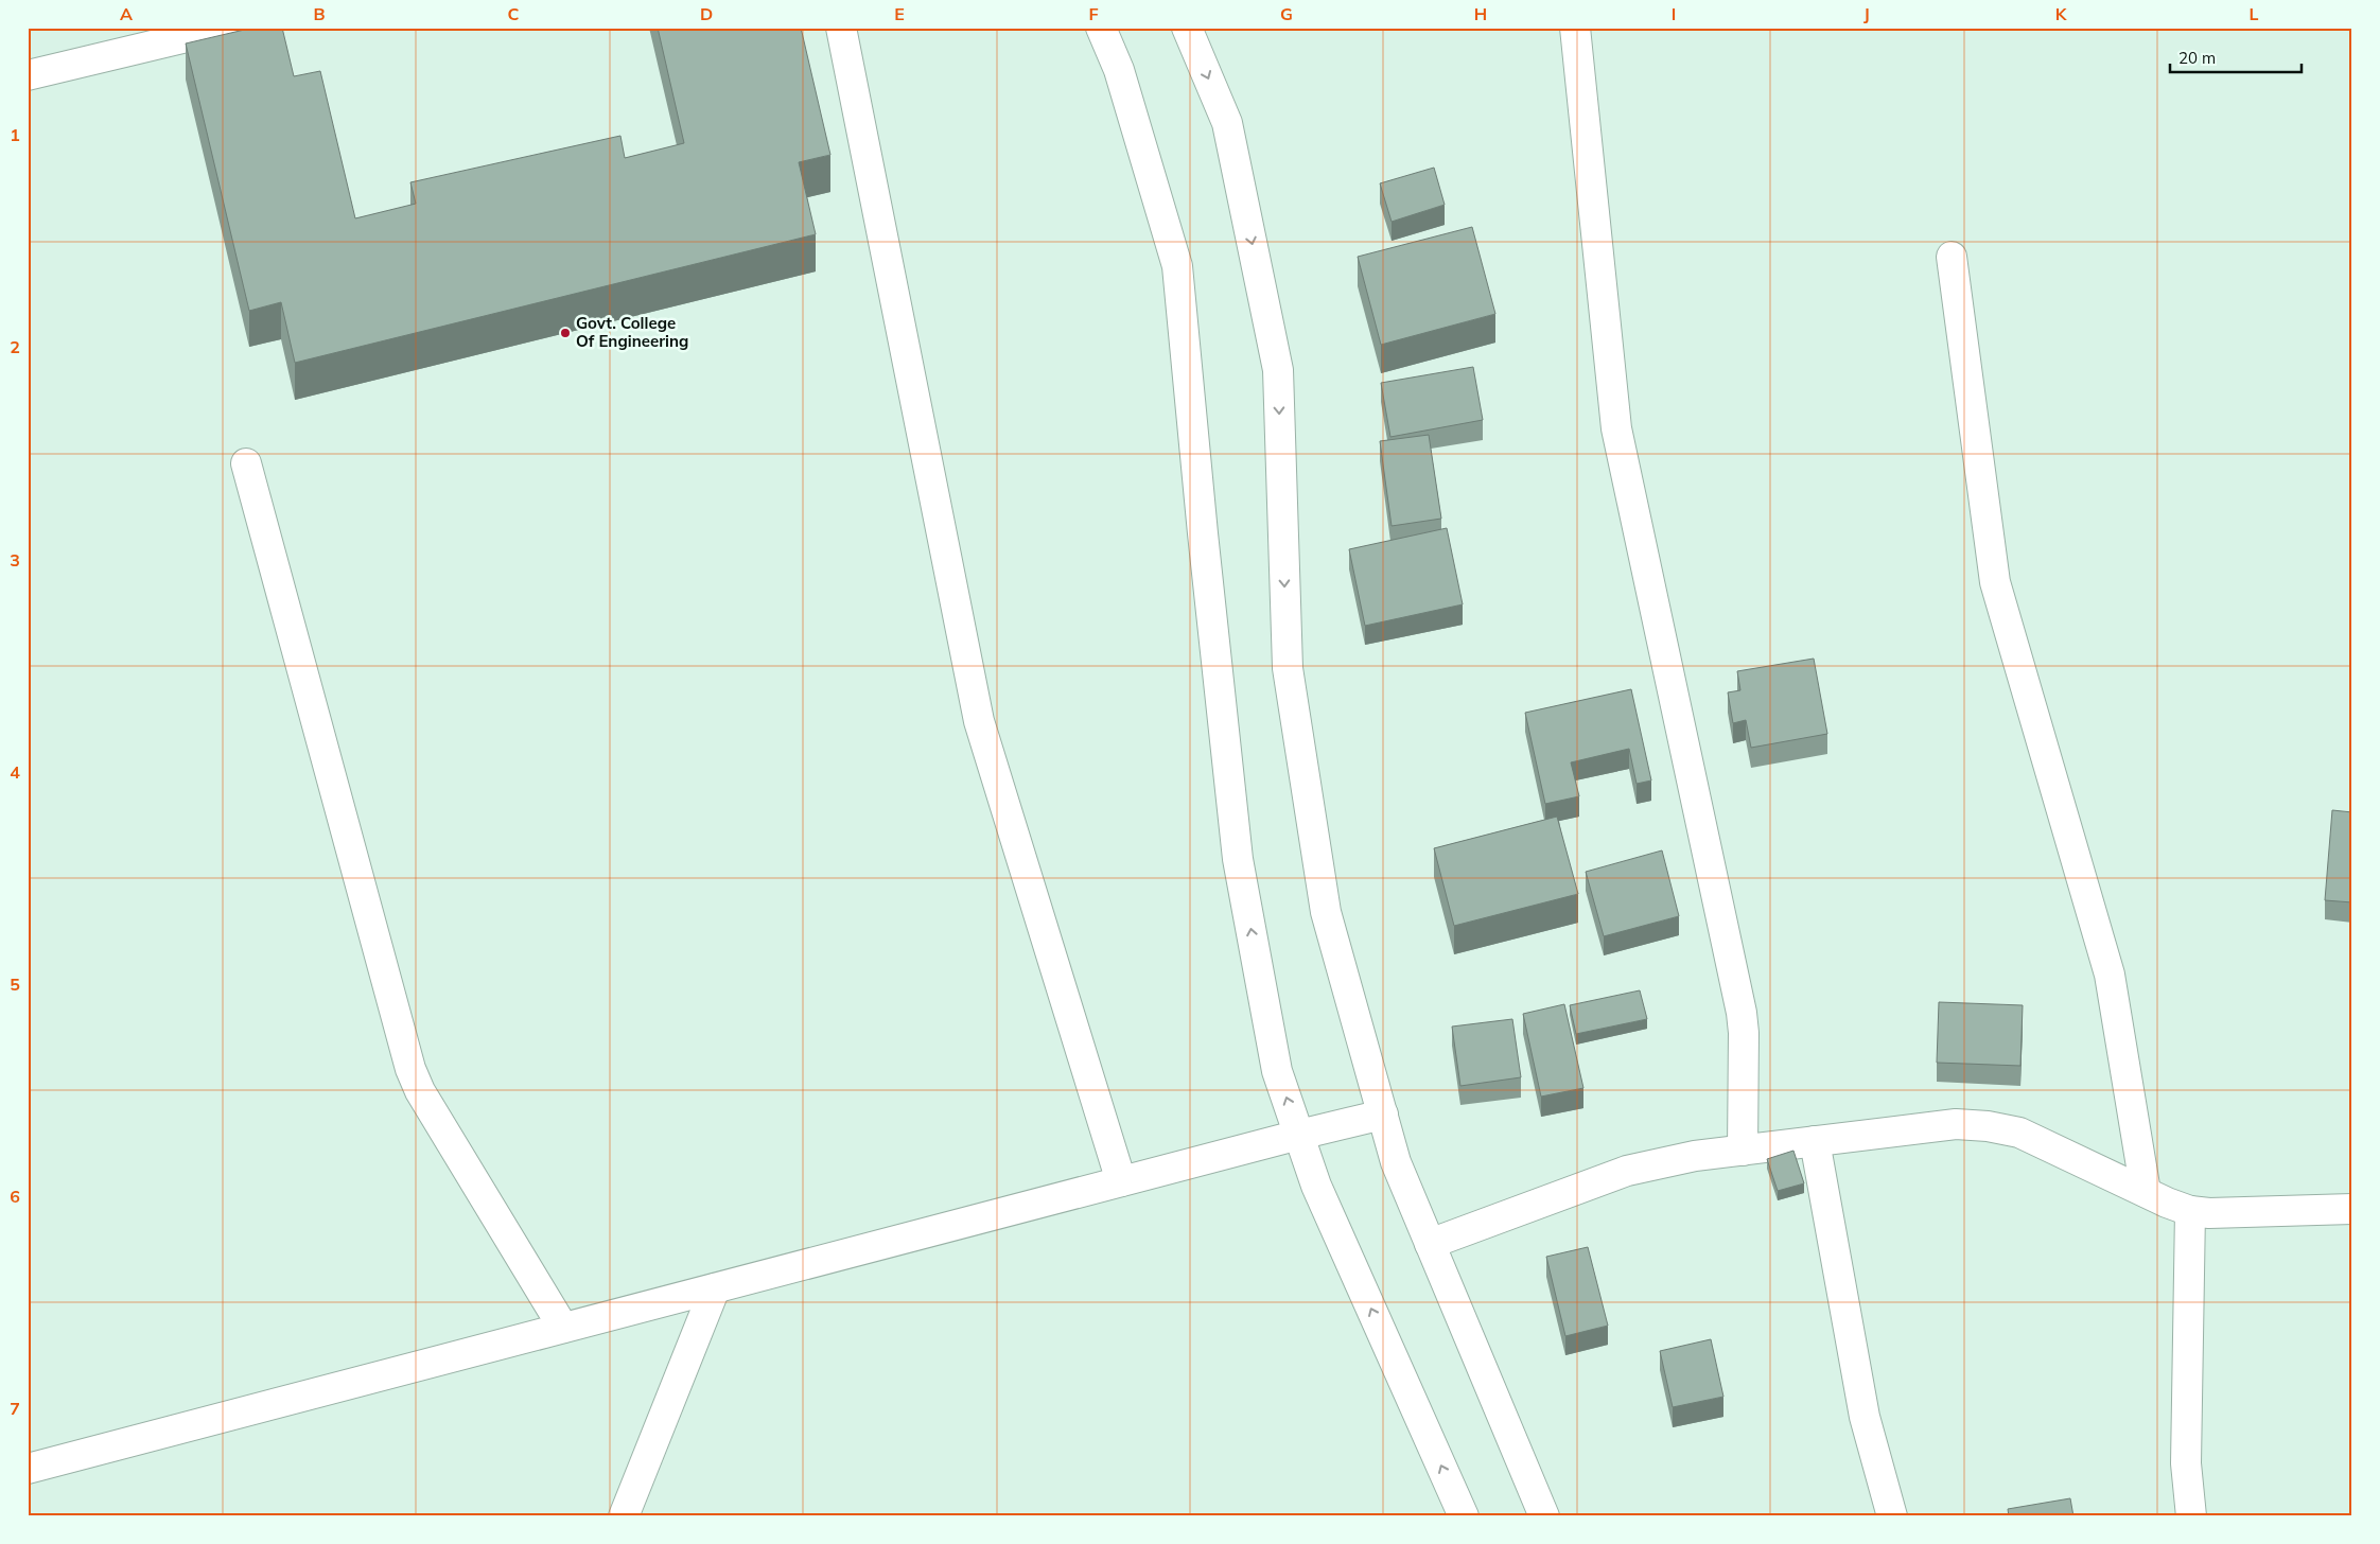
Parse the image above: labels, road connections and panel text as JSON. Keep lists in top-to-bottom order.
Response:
{
  "places": ["Govt. College Of Engineering"],
  "scale_bar": "20 m",
  "grid": {
    "columns": [
      "A",
      "B",
      "C",
      "D",
      "E",
      "F",
      "G",
      "H",
      "I",
      "J",
      "K",
      "L"
    ],
    "rows": [
      "1",
      "2",
      "3",
      "4",
      "5",
      "6",
      "7"
    ]
  }
}
